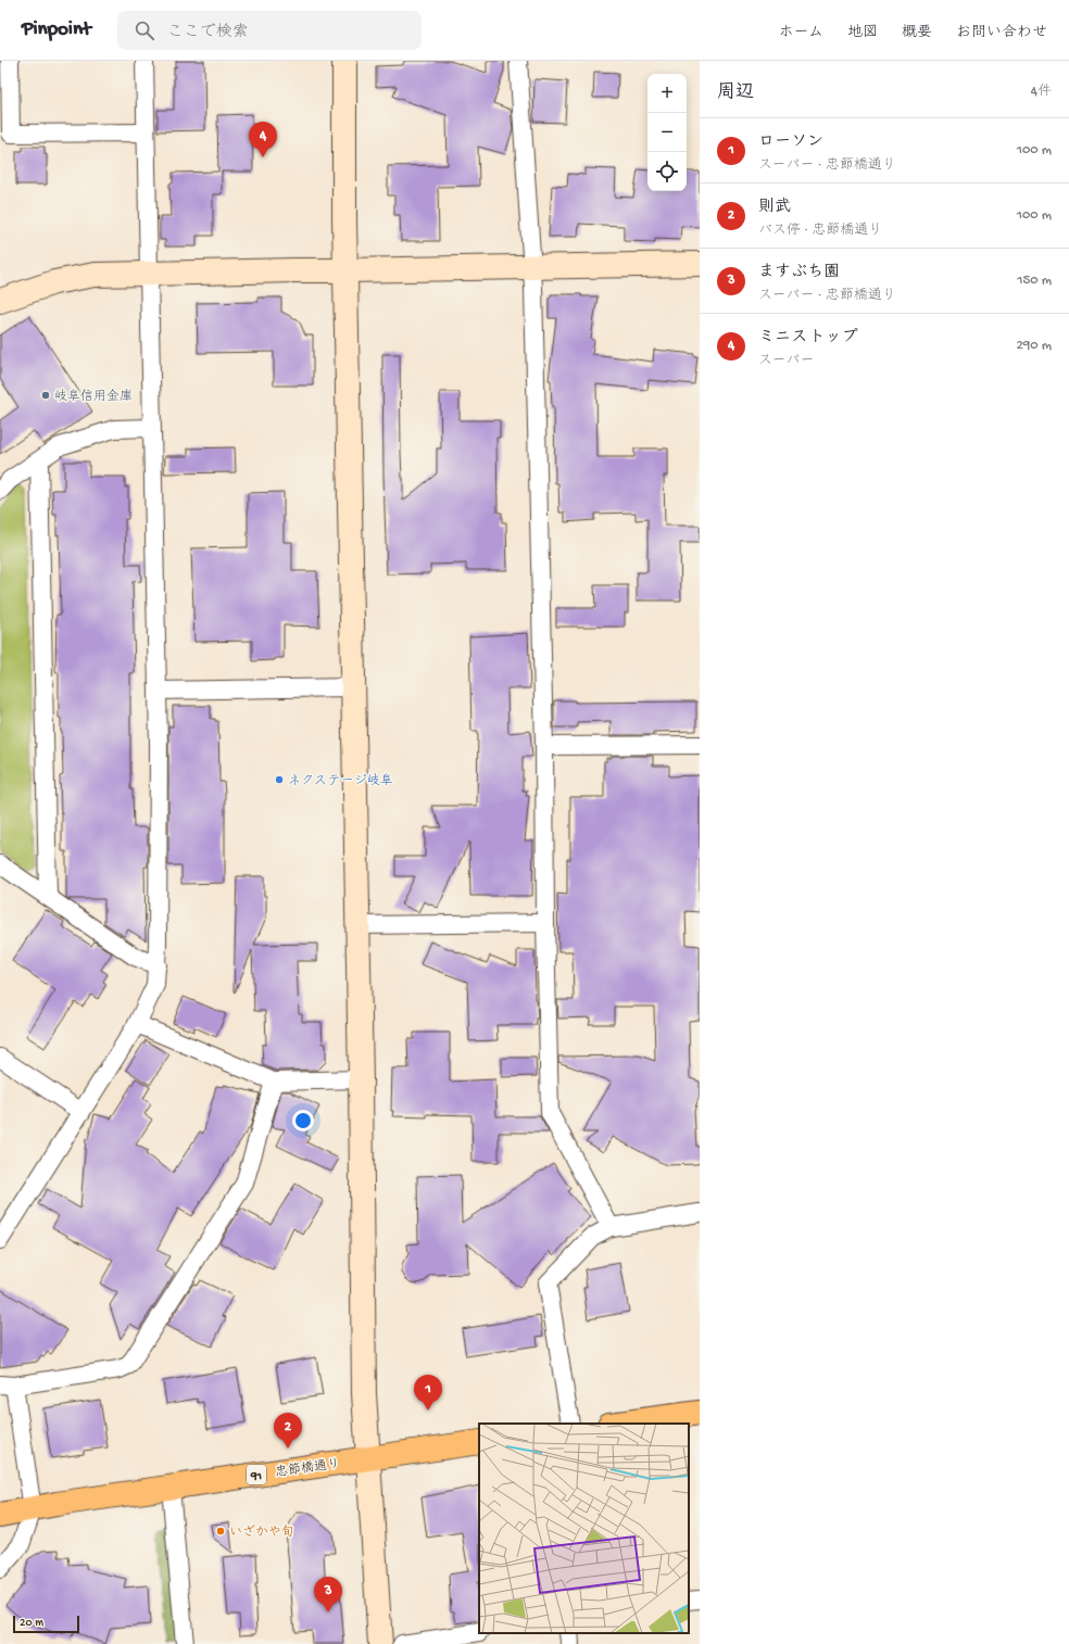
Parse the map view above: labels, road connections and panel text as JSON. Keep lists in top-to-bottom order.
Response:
{
  "streets": {
    "main road": ["忠節橋通り", "91"]
  },
  "crossings": [
    ["忠節橋通り", "91"]
  ],
  "places": ["岐阜信用金庫", "ネクステージ岐阜", "いざかや旬"],
  "scale_bar": "20 m",
  "page": {
    "header": "Pinpoint",
    "search": "ここで検索",
    "nav": [
      "ホーム",
      "地図",
      "概要",
      "お問い合わせ"
    ],
    "heading": ["周辺", "4件"],
    "map_buttons": ["+", "−"],
    "list": [
      {
        "mark": "1",
        "name": "ローソン",
        "note": "スーパー · 忠節橋通り",
        "value": "100 m"
      },
      {
        "mark": "2",
        "name": "則武",
        "note": "バス停 · 忠節橋通り",
        "value": "100 m"
      },
      {
        "mark": "3",
        "name": "ますぶち園",
        "note": "スーパー · 忠節橋通り",
        "value": "150 m"
      },
      {
        "mark": "4",
        "name": "ミニストップ",
        "note": "スーパー",
        "value": "290 m"
      }
    ],
    "pins": [
      "4",
      "1",
      "2",
      "3"
    ],
    "scale": "20 m"
  }
}
